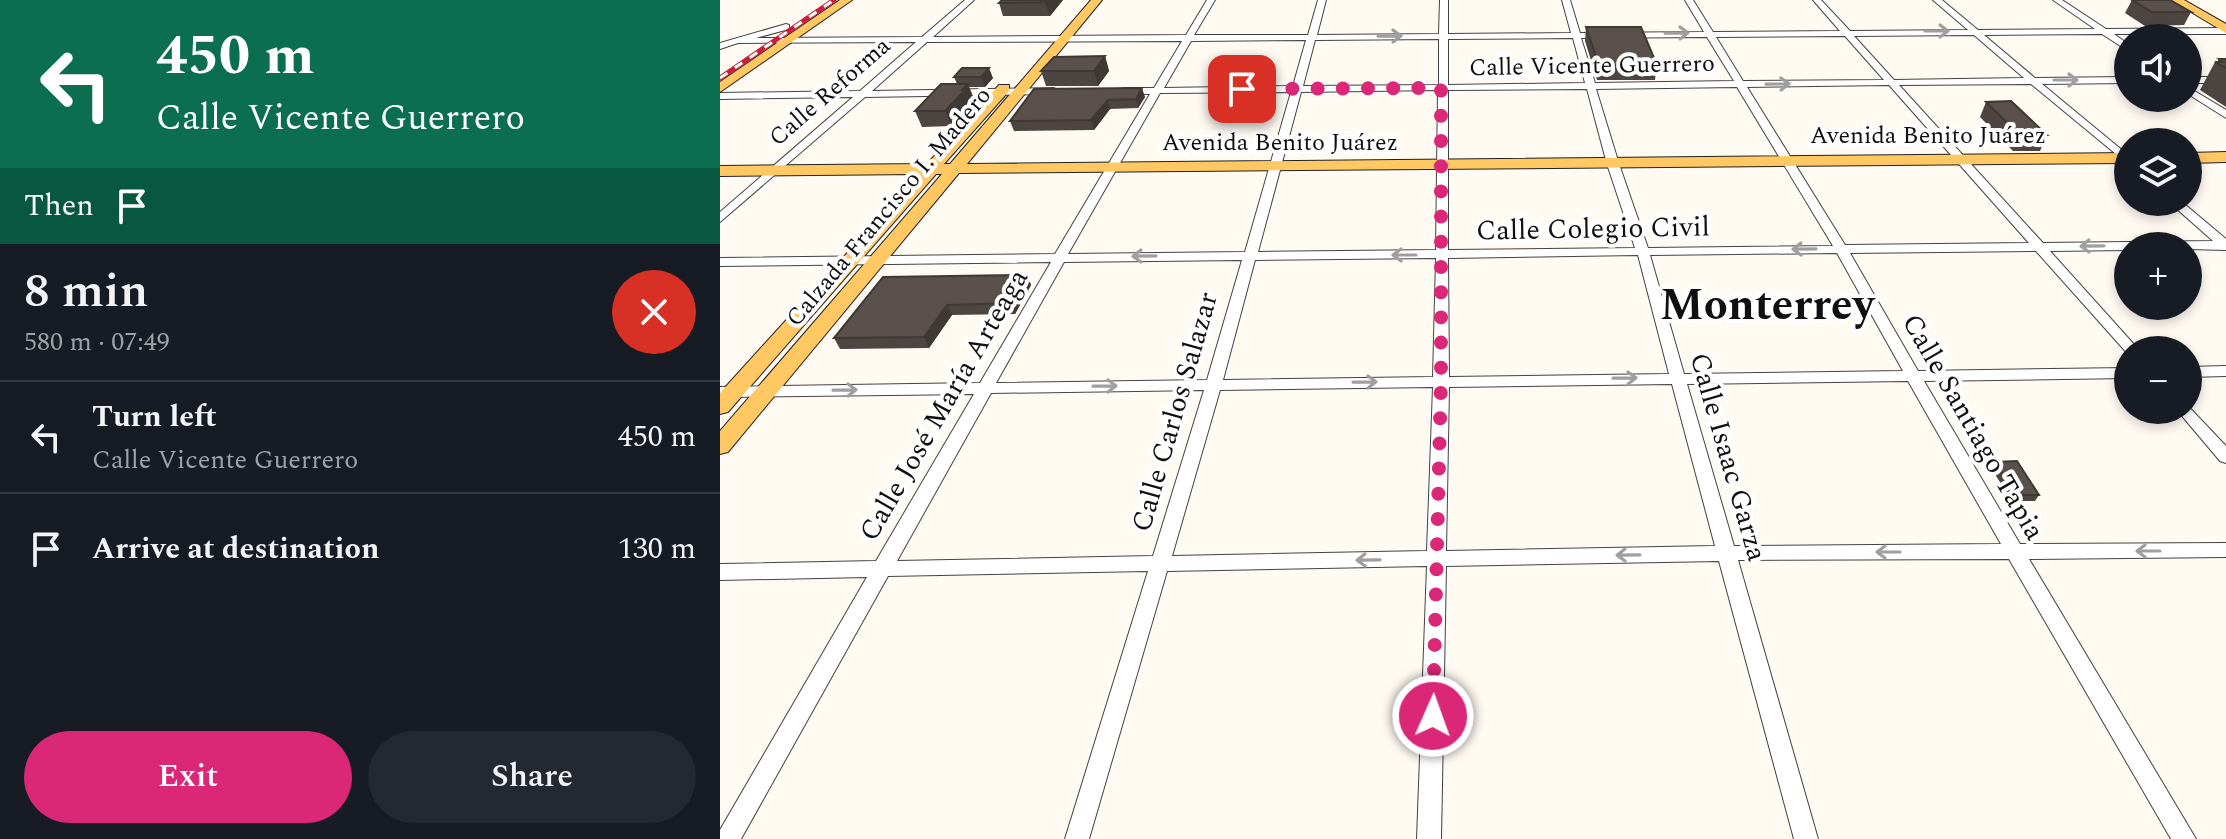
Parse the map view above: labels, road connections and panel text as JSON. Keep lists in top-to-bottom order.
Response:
{
  "streets": {
    "main road": ["Avenida Benito Juárez", "Calzada Francisco I. Madero"],
    "street": [
      "Calle Vicente Guerrero",
      "Calle Reforma",
      "Calle Colegio Civil",
      "Calle José María Arteaga",
      "Calle Carlos Salazar",
      "Calle Santiago Tapia",
      "Calle Isaac Garza"
    ]
  },
  "crossings": [
    ["Calle Vicente Guerrero", "Calle José María Arteaga"],
    ["Calle Vicente Guerrero", "Calle Carlos Salazar"],
    ["Calle Vicente Guerrero", "Calle Santiago Tapia"],
    ["Calle Vicente Guerrero", "Calle Isaac Garza"],
    ["Calle Reforma", "Avenida Benito Juárez"],
    ["Avenida Benito Juárez", "Calzada Francisco I. Madero"],
    ["Avenida Benito Juárez", "Calle José María Arteaga"],
    ["Avenida Benito Juárez", "Calle Carlos Salazar"],
    ["Avenida Benito Juárez", "Calle Santiago Tapia"],
    ["Avenida Benito Juárez", "Calle Isaac Garza"],
    ["Calzada Francisco I. Madero", "Calle Colegio Civil"],
    ["Calle Colegio Civil", "Calle José María Arteaga"],
    ["Calle Colegio Civil", "Calle Carlos Salazar"],
    ["Calle Colegio Civil", "Calle Santiago Tapia"],
    ["Calle Colegio Civil", "Calle Isaac Garza"]
  ],
  "districts": ["Monterrey"],
  "page": {
    "turn": ["450 m", "Calle Vicente Guerrero"],
    "map_buttons": ["+", "−"],
    "then": "Then",
    "heading": ["8 min", "580 m · 07:49"],
    "list": [
      {
        "name": "Turn left",
        "note": "Calle Vicente Guerrero",
        "value": "450 m"
      },
      {
        "name": "Arrive at destination",
        "value": "130 m"
      }
    ],
    "buttons": ["Exit", "Share"]
  }
}
